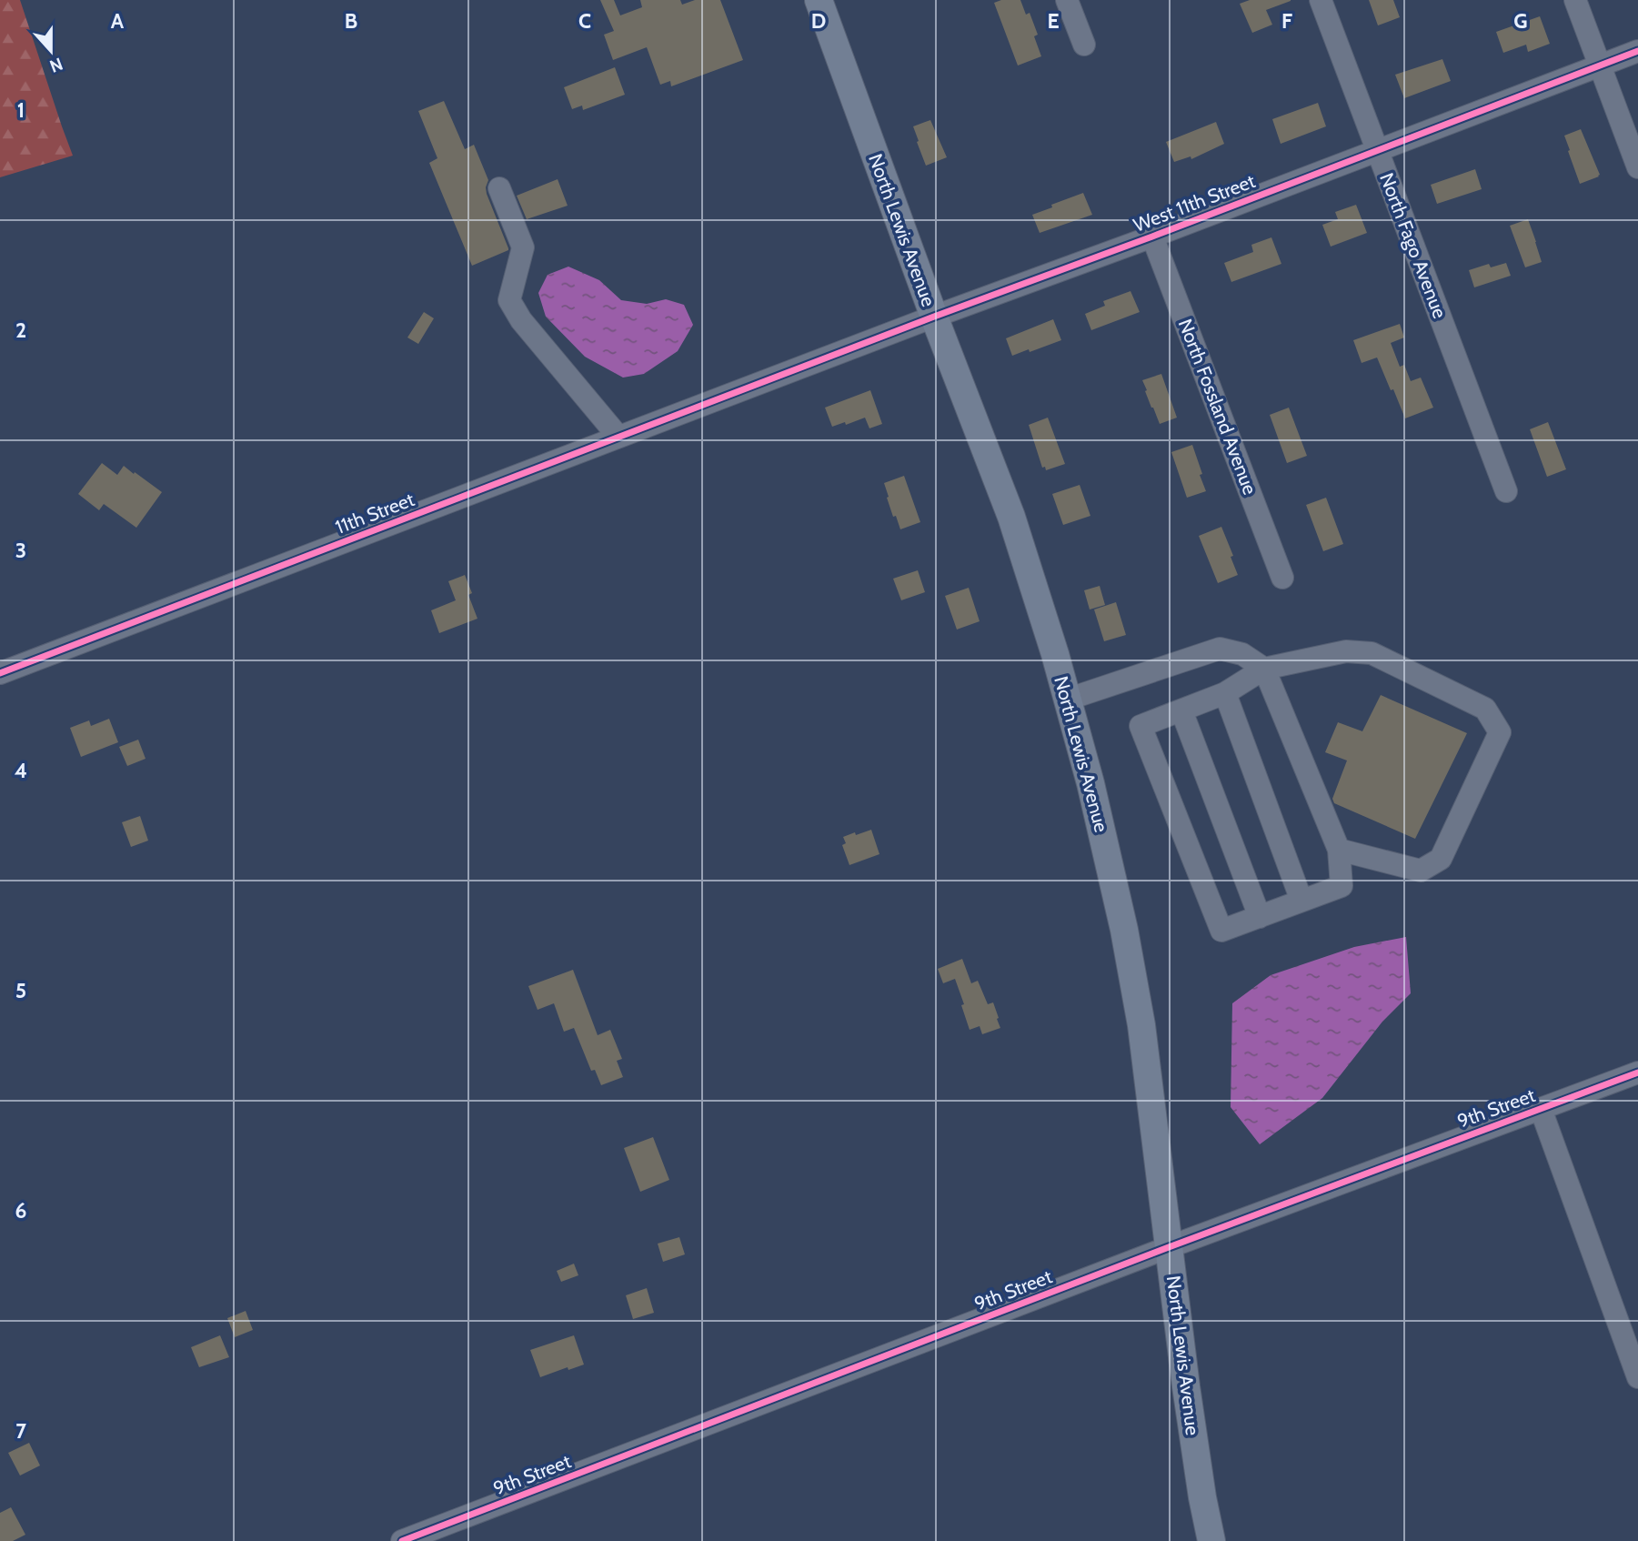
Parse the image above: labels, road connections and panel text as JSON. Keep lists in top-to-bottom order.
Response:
{
  "streets": {
    "main road": ["North Lewis Avenue"],
    "street": [
      "West 11th Street",
      "North Fago Avenue",
      "North Fossland Avenue",
      "11th Street",
      "9th Street"
    ]
  },
  "crossings": [
    ["West 11th Street", "North Lewis Avenue"],
    ["West 11th Street", "North Fago Avenue"],
    ["West 11th Street", "North Fossland Avenue"],
    ["West 11th Street", "11th Street"],
    ["North Lewis Avenue", "9th Street"]
  ],
  "north": "bottom",
  "grid": {
    "columns": [
      "A",
      "B",
      "C",
      "D",
      "E",
      "F",
      "G"
    ],
    "rows": [
      "1",
      "2",
      "3",
      "4",
      "5",
      "6",
      "7"
    ]
  }
}
